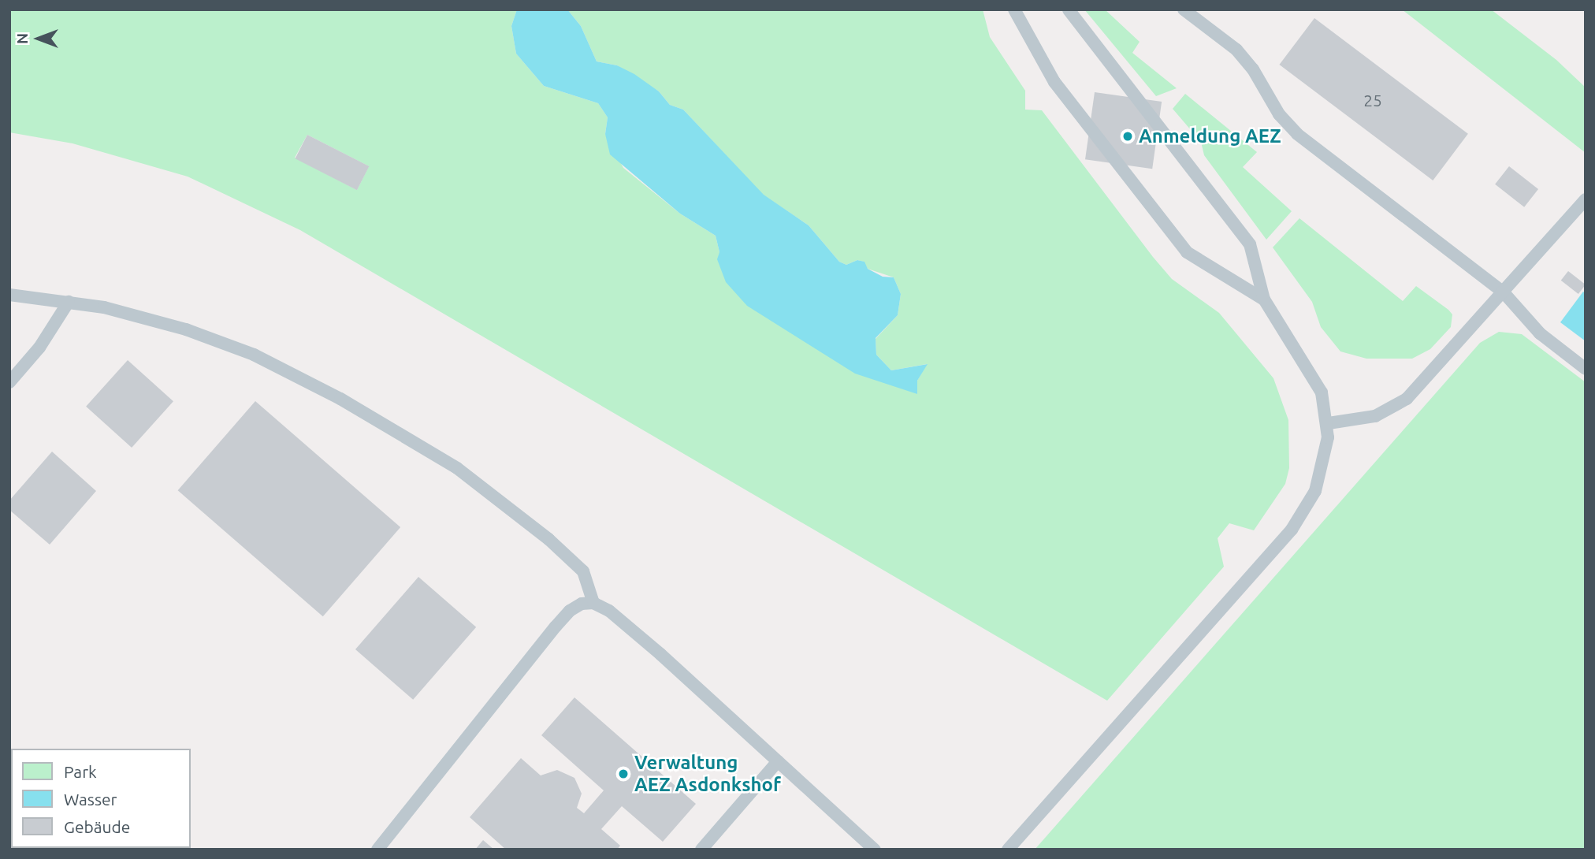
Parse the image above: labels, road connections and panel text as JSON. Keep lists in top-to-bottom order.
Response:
{
  "places": ["Anmeldung AEZ", "Verwaltung AEZ Asdonkshof"],
  "house_numbers": ["25"],
  "legend": ["Park", "Wasser", "Gebäude"],
  "north": "left"
}
